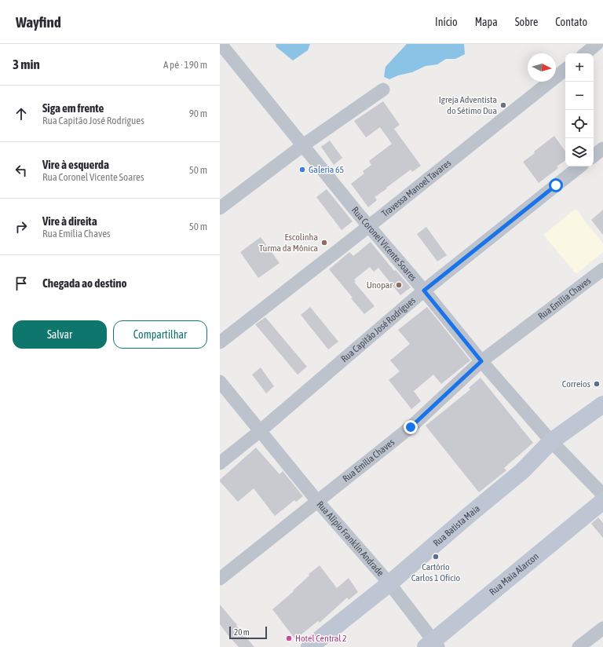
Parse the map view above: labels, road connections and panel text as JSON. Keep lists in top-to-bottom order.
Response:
{
  "streets": {
    "main road": ["Rua Batista Maia", "Rua Maia Alarcon"],
    "street": [
      "Travessa Manoel Tavares",
      "Rua Coronel Vicente Soares",
      "Rua Emília Chaves",
      "Rua Capitão José Rodrigues",
      "Rua Alípio Franklin Andrade"
    ]
  },
  "crossings": [
    ["Travessa Manoel Tavares", "Rua Coronel Vicente Soares"],
    ["Rua Coronel Vicente Soares", "Rua Emília Chaves"],
    ["Rua Coronel Vicente Soares", "Rua Capitão José Rodrigues"],
    ["Rua Coronel Vicente Soares", "Rua Batista Maia"],
    ["Rua Emília Chaves", "Rua Alípio Franklin Andrade"],
    ["Rua Capitão José Rodrigues", "Rua Alípio Franklin Andrade"],
    ["Rua Batista Maia", "Rua Alípio Franklin Andrade"],
    ["Rua Alípio Franklin Andrade", "Rua Maia Alarcon"]
  ],
  "places": [
    "Igreja Adventista do Sétimo Dua",
    "Galeria 65",
    "Escolinha Turma da Mônica",
    "Unopar",
    "Correios",
    "Cartório Carlos 1 Ofício",
    "Hotel Central 2"
  ],
  "scale_bar": "20 m",
  "north": "right",
  "page": {
    "header": "Wayfind",
    "nav": [
      "Início",
      "Mapa",
      "Sobre",
      "Contato"
    ],
    "heading": ["3 min", "A pé · 190 m"],
    "map_buttons": ["+", "−"],
    "list": [
      ["Siga em frente", "Rua Capitão José Rodrigues", "90 m"],
      ["Vire à esquerda", "Rua Coronel Vicente Soares", "50 m"],
      ["Vire à direita", "Rua Emília Chaves", "50 m"],
      "Chegada ao destino"
    ],
    "buttons": ["Salvar", "Compartilhar"],
    "scale": "20 m"
  }
}
